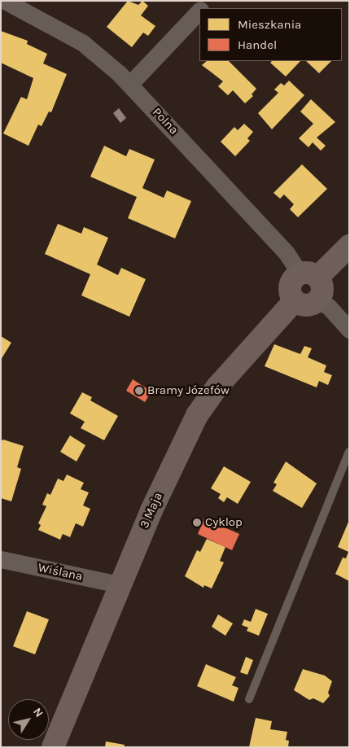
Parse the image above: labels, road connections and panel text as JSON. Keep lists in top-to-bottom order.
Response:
{
  "streets": {
    "street": ["Polna", "3 Maja", "Wiślana"]
  },
  "crossings": [
    ["Polna", "3 Maja"],
    ["3 Maja", "Wiślana"]
  ],
  "places": ["Bramy Józefów", "Cyklop"],
  "legend": ["Mieszkania", "Handel"],
  "north": "top right"
}
